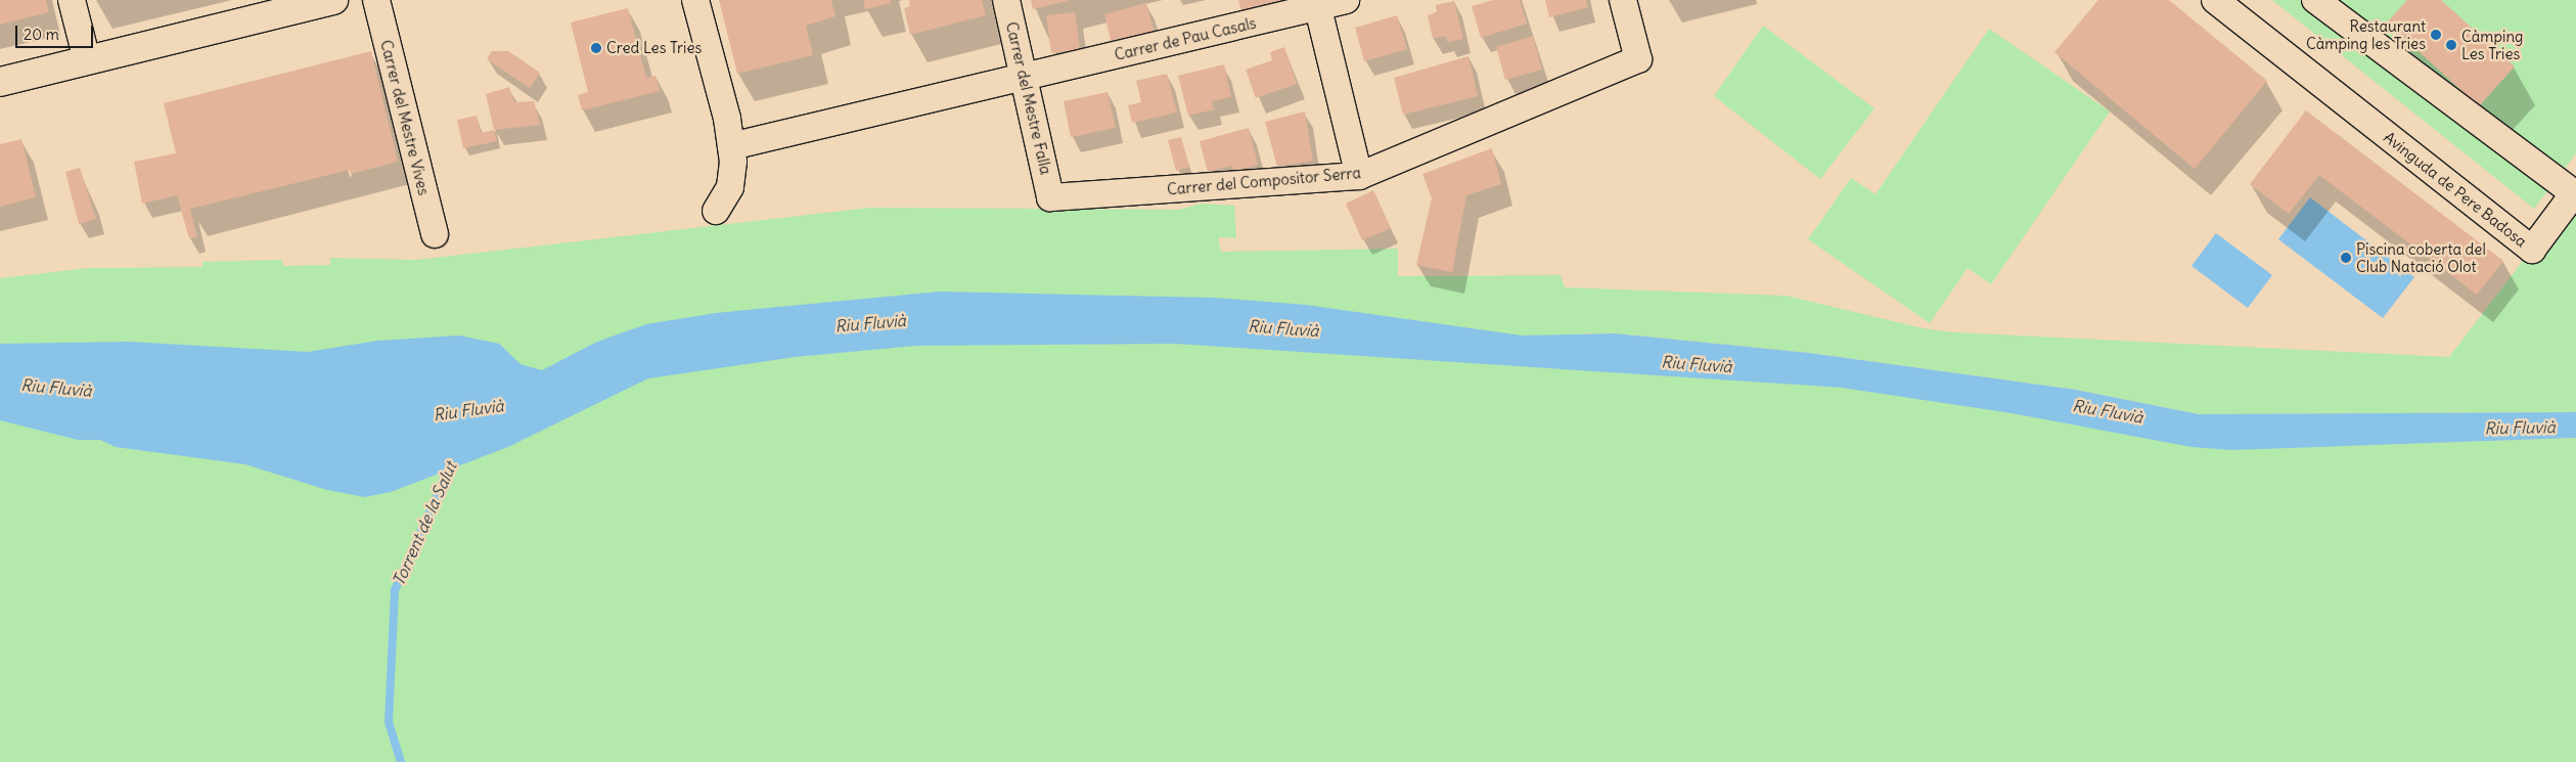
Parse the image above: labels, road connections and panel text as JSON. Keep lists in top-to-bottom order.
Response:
{
  "streets": {
    "street": [
      "Carrer de Pau Casals",
      "Carrer del Mestre Falla",
      "Carrer del Mestre Vives",
      "Carrer del Compositor Serra",
      "Avinguda de Pere Badosa"
    ]
  },
  "crossings": [
    ["Carrer de Pau Casals", "Carrer del Mestre Falla"],
    ["Carrer del Mestre Falla", "Carrer del Compositor Serra"]
  ],
  "water": ["Riu Fluvià", "Torrent de la Salut"],
  "places": [
    "Restaurant Càmping les Tries",
    "Càmping Les Tries",
    "Cred Les Tries",
    "Piscina coberta del Club Natació Olot"
  ],
  "scale_bar": "20 m"
}
